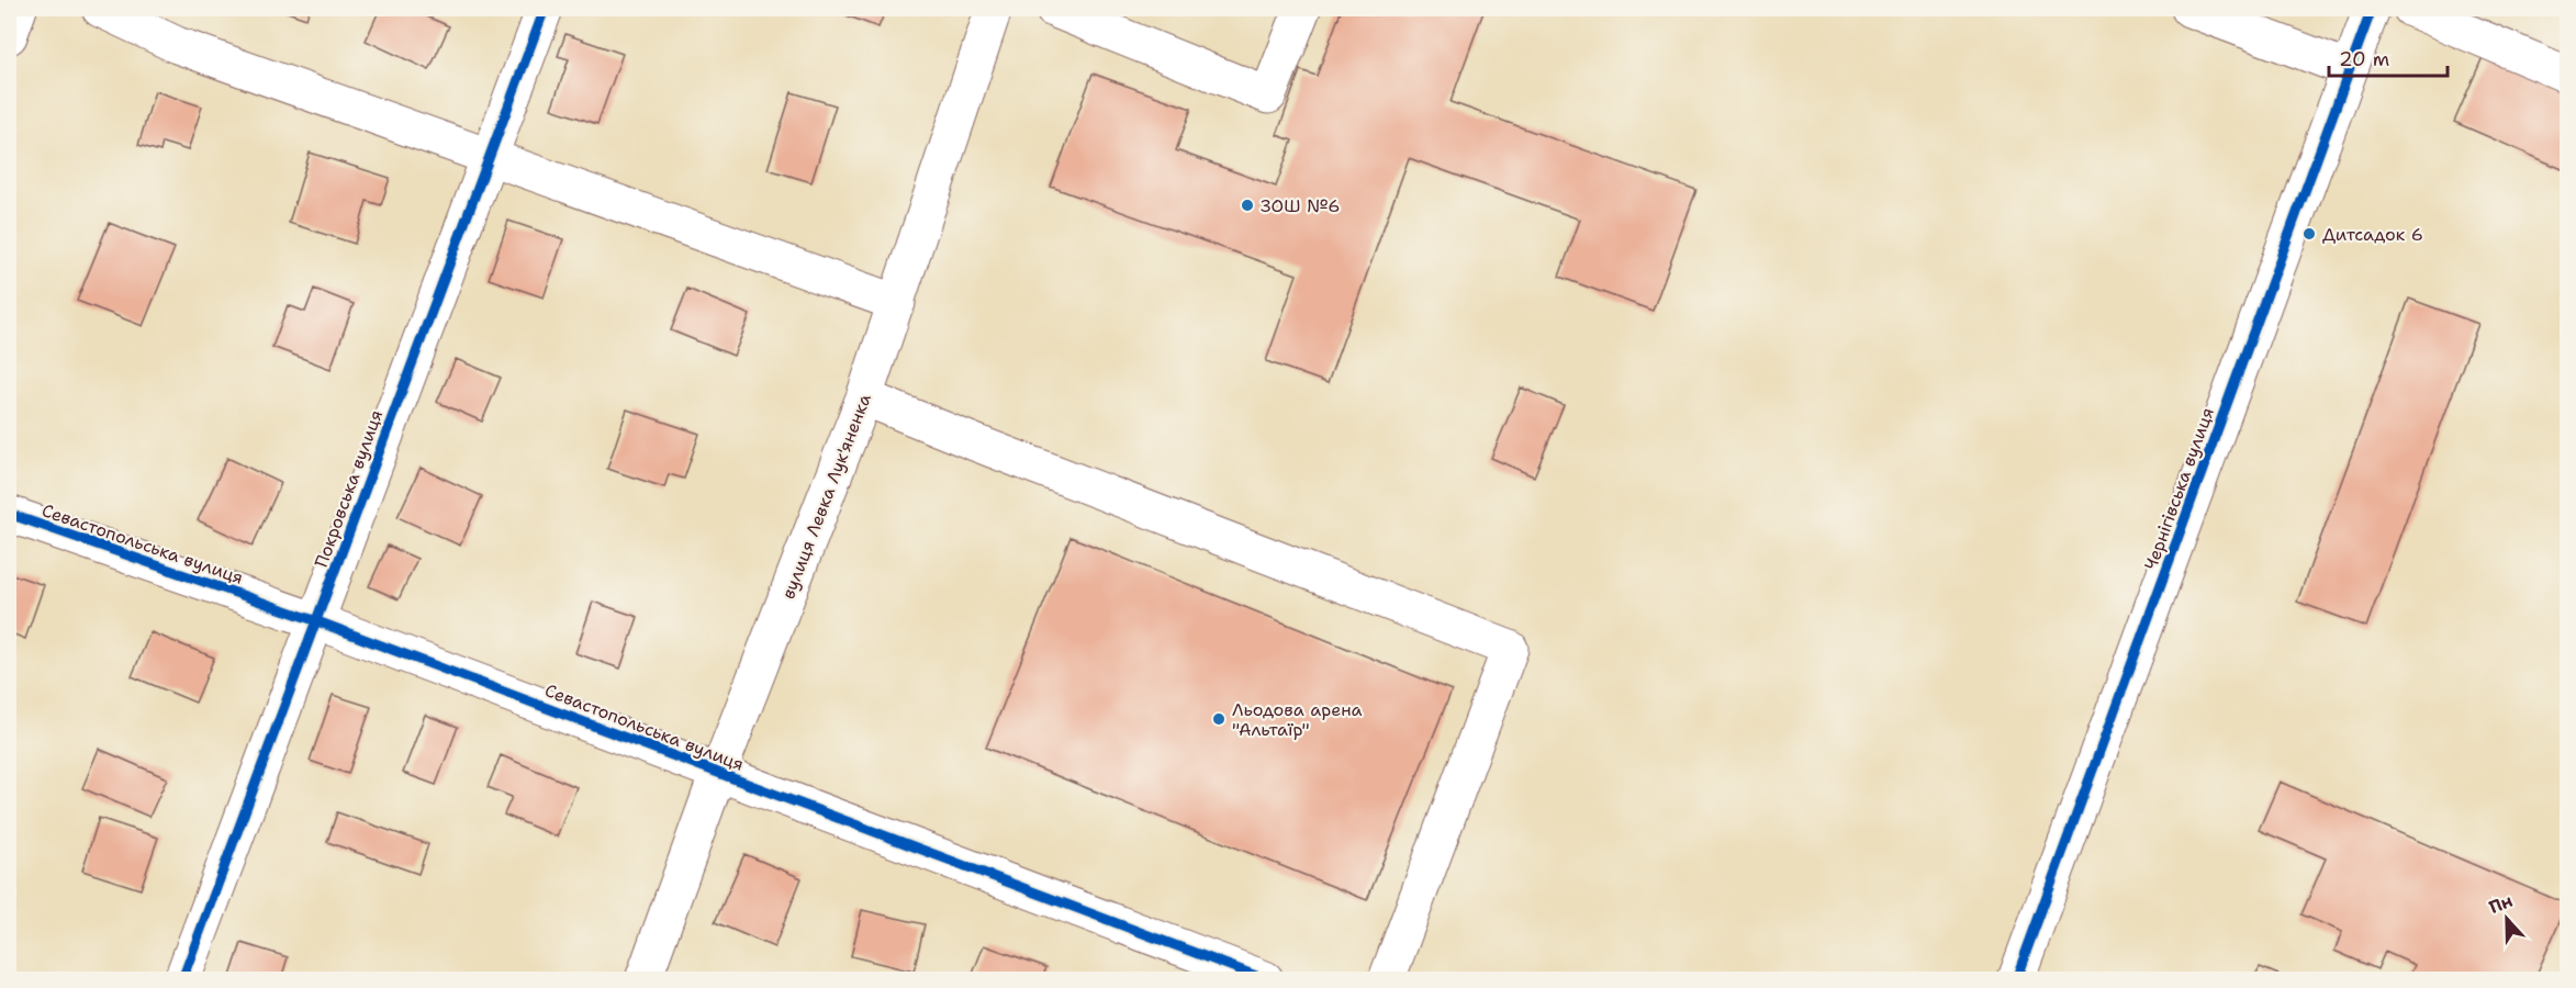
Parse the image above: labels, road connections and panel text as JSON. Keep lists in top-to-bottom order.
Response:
{
  "streets": {
    "street": [
      "Покровська вулиця",
      "Чернігівська вулиця",
      "вулиця Левка Лук'яненка",
      "Севастопольська вулиця"
    ]
  },
  "crossings": [
    ["Покровська вулиця", "Севастопольська вулиця"],
    ["вулиця Левка Лук'яненка", "Севастопольська вулиця"]
  ],
  "places": ["ЗОШ №6", "Дитсадок 6", "Льодова арена \"Альтаїр\""],
  "scale_bar": "20 m",
  "north": "top"
}
